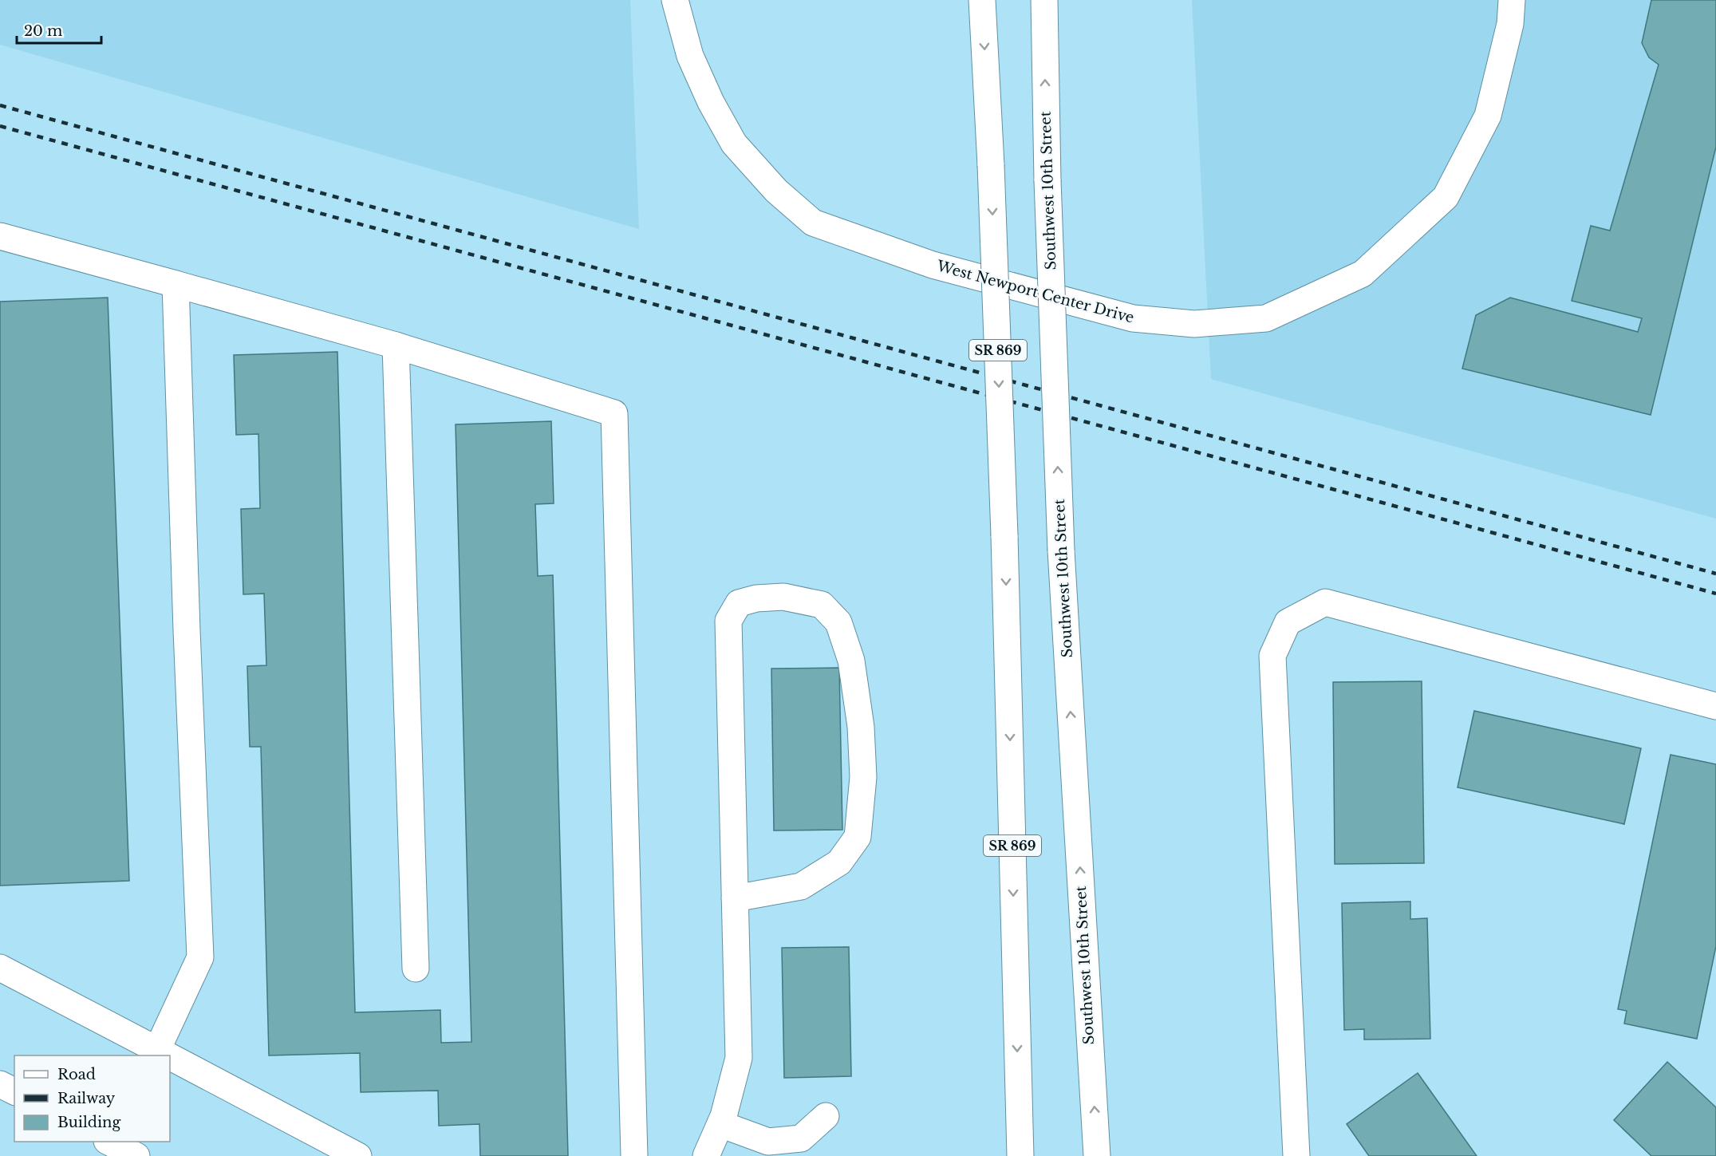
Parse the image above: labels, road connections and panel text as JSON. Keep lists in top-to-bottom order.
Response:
{
  "streets": {
    "main road": ["Southwest 10th Street", "West Newport Center Drive", "SR 869"]
  },
  "legend": ["Road", "Railway", "Building"],
  "scale_bar": "20 m"
}
